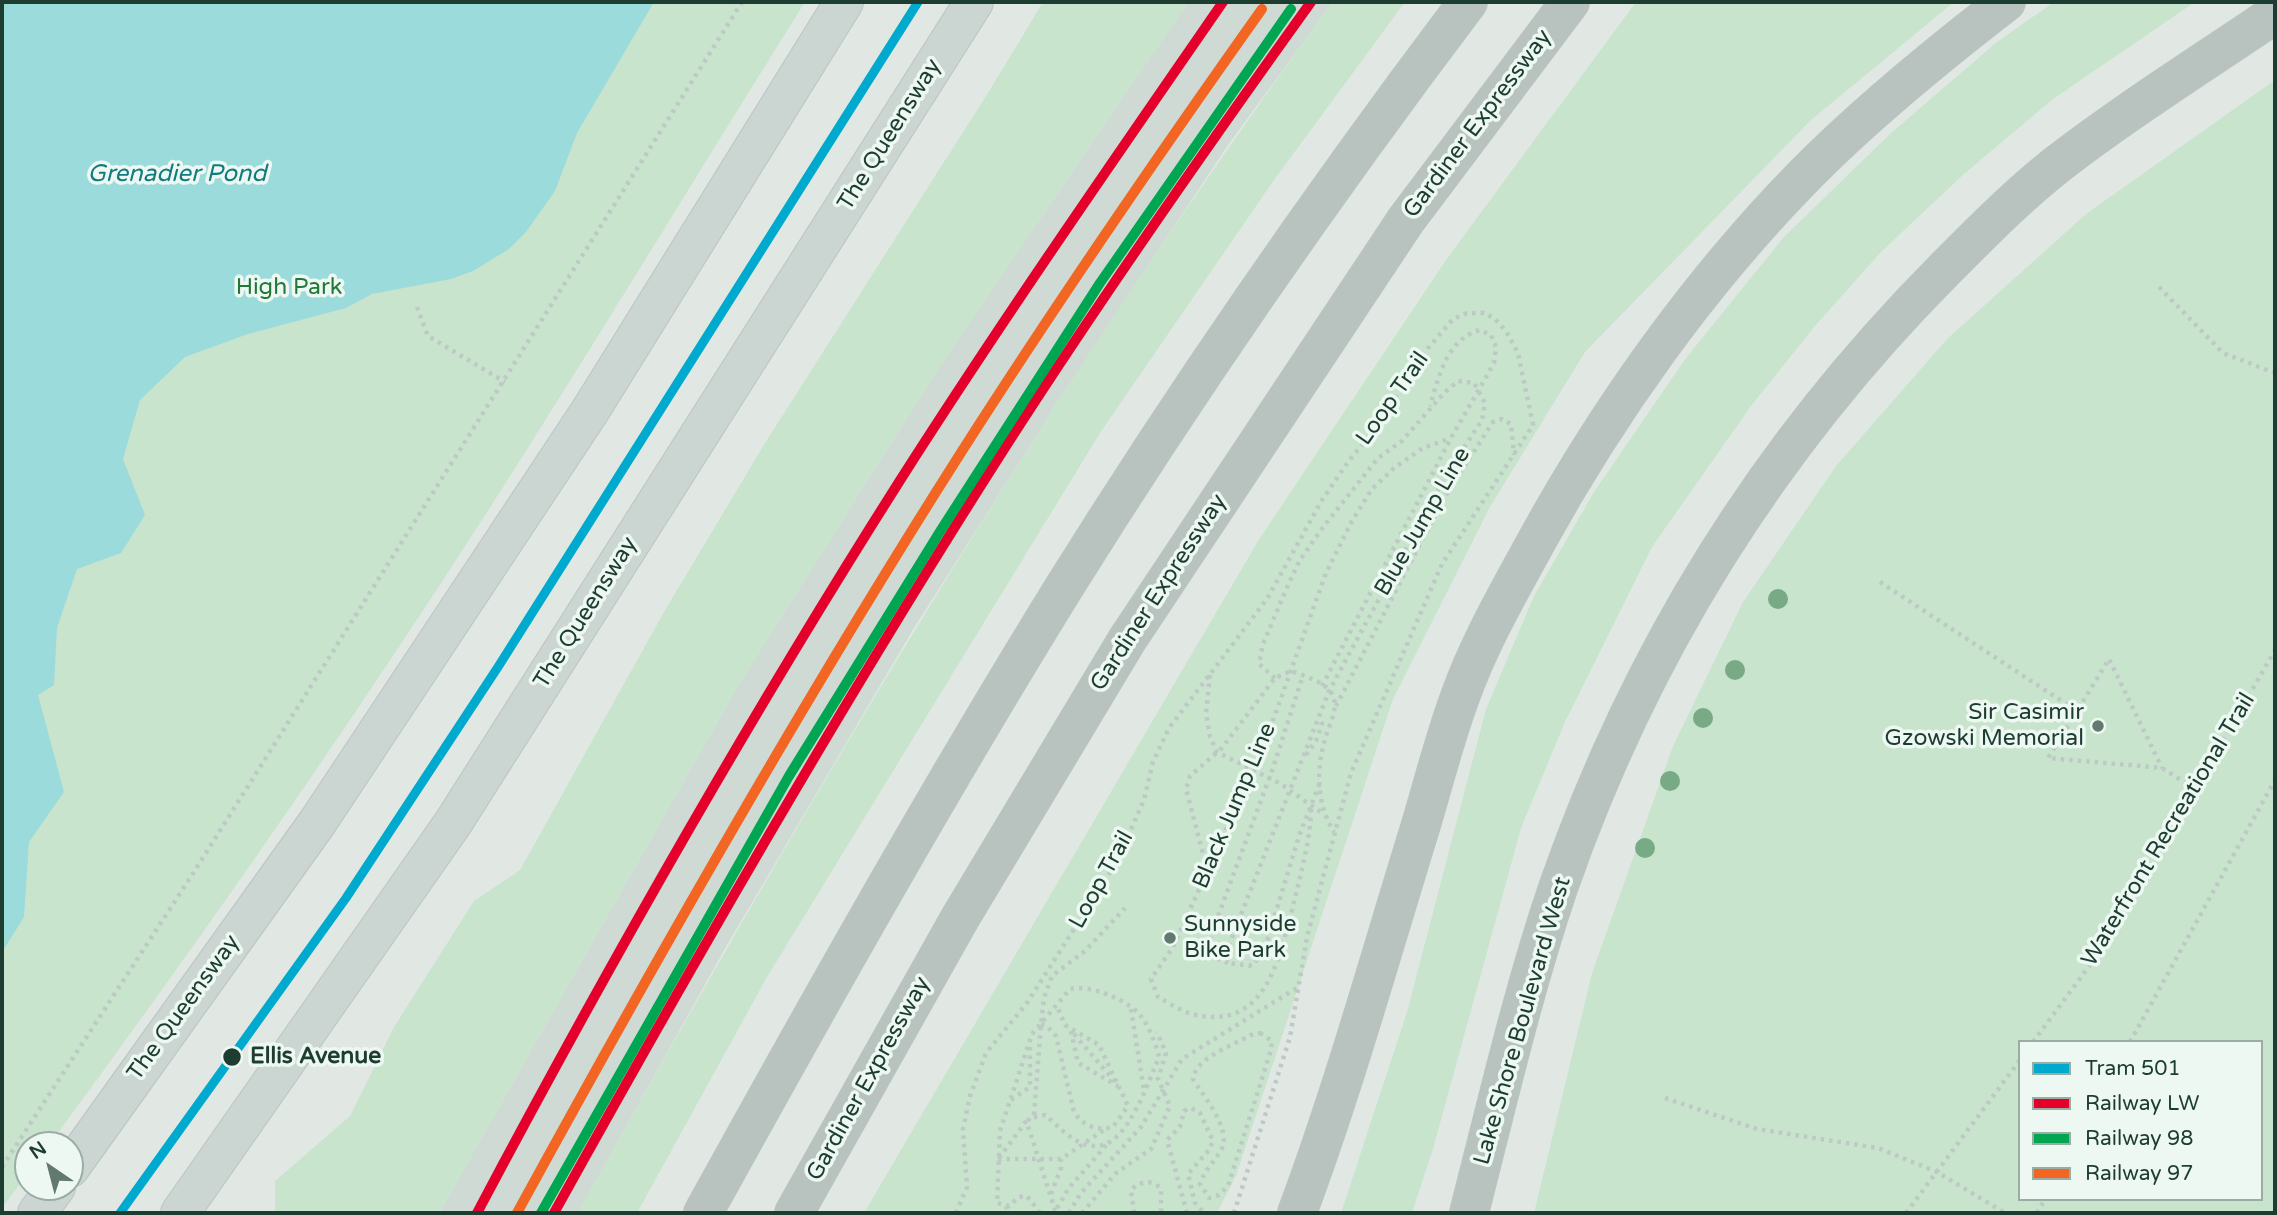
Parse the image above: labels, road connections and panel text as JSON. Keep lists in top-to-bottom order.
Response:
{
  "streets": {
    "highway": ["Gardiner Expressway", "Lake Shore Boulevard West"],
    "main road": ["The Queensway"],
    "path": [
      "Loop Trail",
      "Blue Jump Line",
      "Black Jump Line",
      "Waterfront Recreational Trail"
    ]
  },
  "water": ["Grenadier Pond"],
  "parks": ["High Park"],
  "places": ["Sir Casimir Gzowski Memorial", "Sunnyside Bike Park", "Ellis Avenue"],
  "lines": [
    "tram line 501",
    "rail line LW",
    "rail line 98",
    "rail line 97"
  ],
  "legend": [
    "Tram 501",
    "Railway LW",
    "Railway 98",
    "Railway 97"
  ],
  "north": "top left"
}
